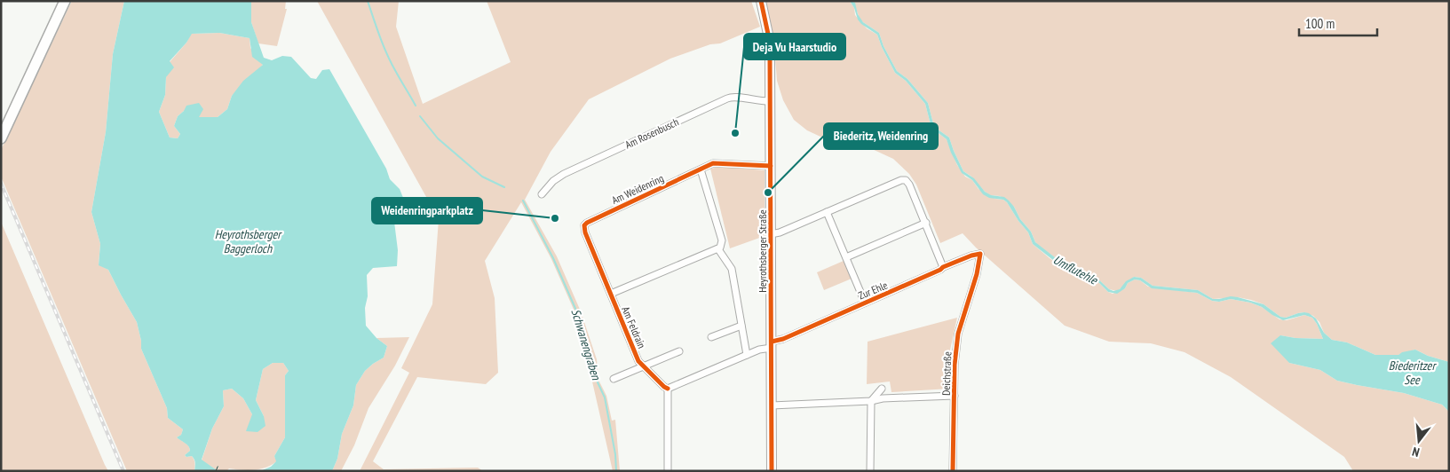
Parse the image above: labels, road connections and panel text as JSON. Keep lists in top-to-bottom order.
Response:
{
  "streets": {
    "street": [
      "Am Rosenbusch",
      "Am Weidenring",
      "Heyrothsberger Straße",
      "Zur Ehle",
      "Am Feldrain",
      "Deichstraße"
    ]
  },
  "crossings": [
    ["Am Rosenbusch", "Heyrothsberger Straße"],
    ["Am Weidenring", "Heyrothsberger Straße"],
    ["Am Weidenring", "Am Feldrain"],
    ["Heyrothsberger Straße", "Zur Ehle"],
    ["Heyrothsberger Straße", "Deichstraße"],
    ["Zur Ehle", "Deichstraße"]
  ],
  "water": [
    "Heyrothsberger Baggerloch",
    "Umflutehle",
    "Schwanengraben",
    "Biederitzer See"
  ],
  "places": ["Deja Vu Haarstudio", "Biederitz, Weidenring", "Weidenringparkplatz"],
  "scale_bar": "100 m",
  "north": "bottom"
}
